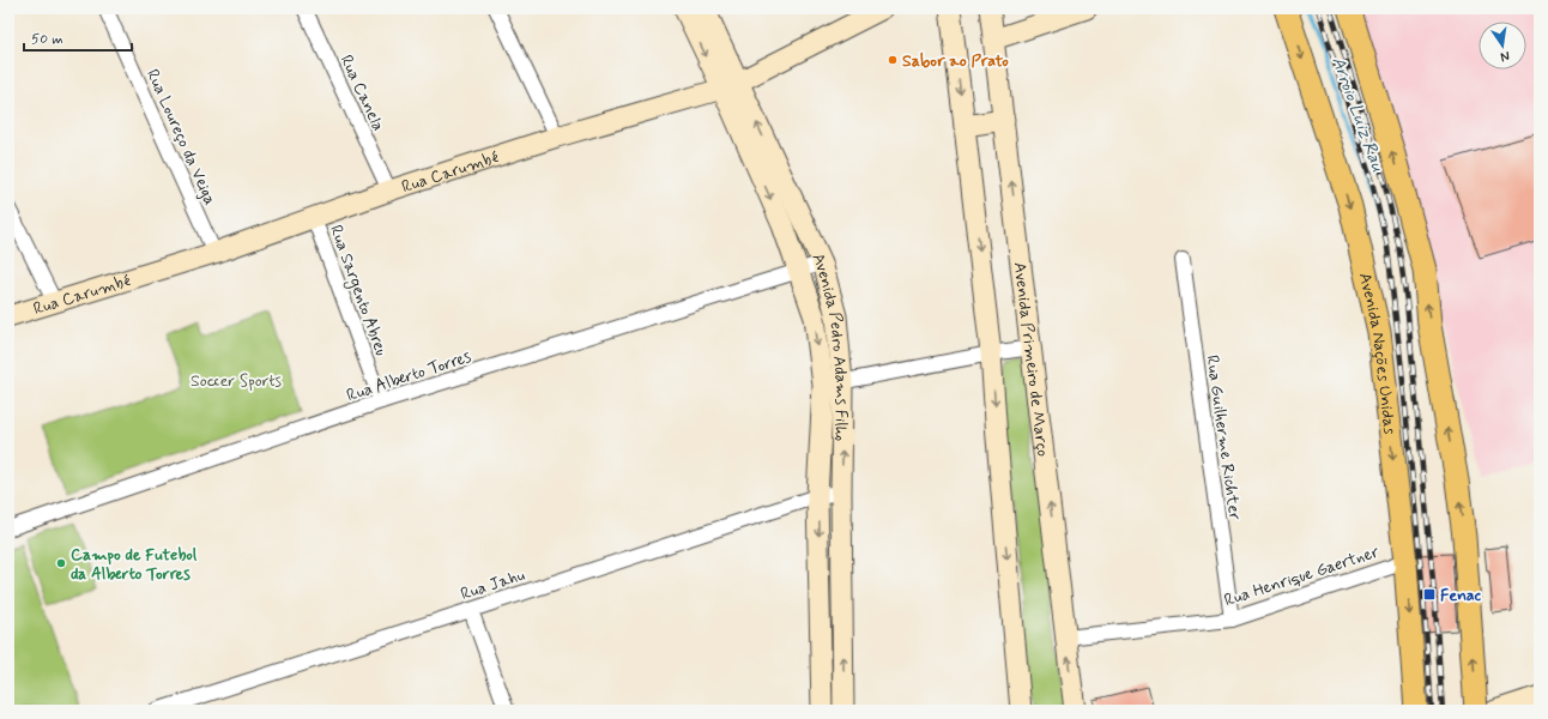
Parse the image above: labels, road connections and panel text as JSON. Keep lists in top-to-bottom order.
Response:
{
  "streets": {
    "main road": [
      "Rua Carumbé",
      "Avenida Pedro Adams Filho",
      "Avenida Nações Unidas",
      "Avenida Primeiro de Março"
    ],
    "street": [
      "Rua Canela",
      "Rua Loureço da Veiga",
      "Rua Sargento Abreu",
      "Rua Alberto Torres",
      "Rua Guilherme Richter",
      "Rua Henrique Gaertner",
      "Rua Jahu"
    ]
  },
  "crossings": [
    ["Rua Canela", "Rua Carumbé"],
    ["Rua Loureço da Veiga", "Rua Carumbé"],
    ["Rua Carumbé", "Rua Sargento Abreu"],
    ["Rua Carumbé", "Avenida Pedro Adams Filho"],
    ["Rua Sargento Abreu", "Rua Alberto Torres"],
    ["Avenida Pedro Adams Filho", "Rua Alberto Torres"],
    ["Avenida Pedro Adams Filho", "Rua Jahu"],
    ["Avenida Nações Unidas", "Rua Henrique Gaertner"],
    ["Avenida Primeiro de Março", "Rua Henrique Gaertner"],
    ["Rua Guilherme Richter", "Rua Henrique Gaertner"]
  ],
  "water": ["Arroio Luiz Rau"],
  "parks": ["Soccer Sports"],
  "places": {
    "other": ["Sabor ao Prato", "Campo de Futebol da Alberto Torres"],
    "transit": ["Fenac"]
  },
  "scale_bar": "50 m",
  "north": "bottom"
}
